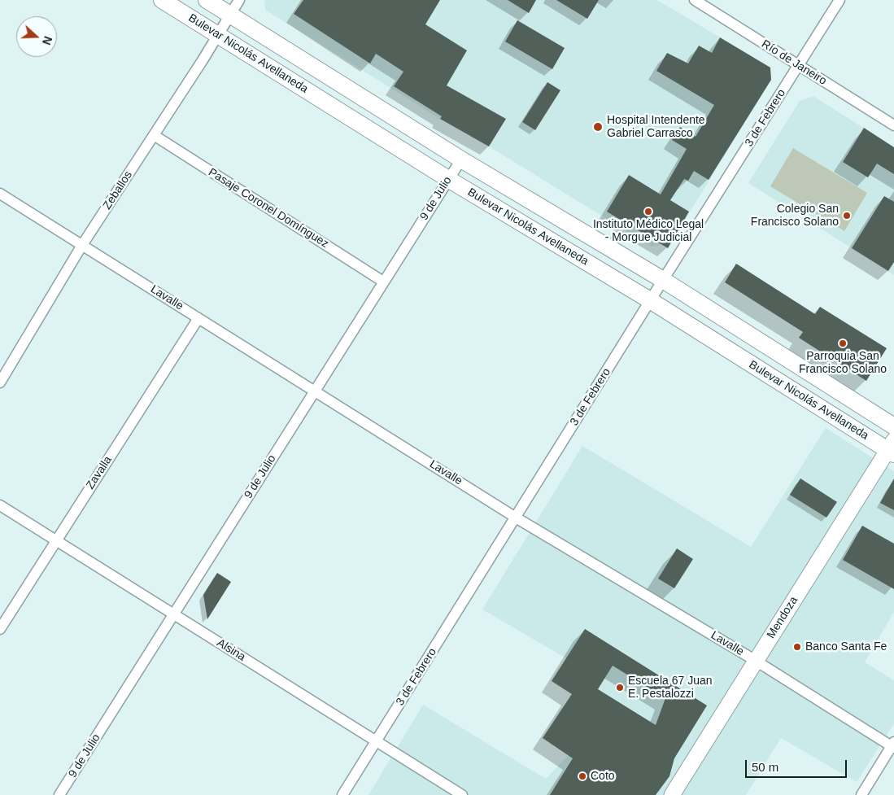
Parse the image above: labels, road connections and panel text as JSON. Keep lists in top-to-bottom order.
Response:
{
  "streets": {
    "main road": ["Bulevar Nicolás Avellaneda", "Mendoza"],
    "street": [
      "Río de Janeiro",
      "3 de Febrero",
      "Zeballos",
      "9 de Julio",
      "Pasaje Coronel Domínguez",
      "Lavalle",
      "Zavalla",
      "Alsina"
    ]
  },
  "crossings": [
    ["Bulevar Nicolás Avellaneda", "3 de Febrero"],
    ["Bulevar Nicolás Avellaneda", "Zeballos"],
    ["Bulevar Nicolás Avellaneda", "9 de Julio"],
    ["Bulevar Nicolás Avellaneda", "Mendoza"],
    ["Río de Janeiro", "3 de Febrero"],
    ["3 de Febrero", "Lavalle"],
    ["3 de Febrero", "Alsina"],
    ["Zeballos", "Pasaje Coronel Domínguez"],
    ["Zeballos", "Lavalle"],
    ["9 de Julio", "Pasaje Coronel Domínguez"],
    ["9 de Julio", "Lavalle"],
    ["9 de Julio", "Alsina"],
    ["Lavalle", "Zavalla"],
    ["Lavalle", "Mendoza"],
    ["Zavalla", "Alsina"]
  ],
  "places": [
    "Hospital Intendente Gabriel Carrasco",
    "Instituto Médico Legal - Morgue Judicial",
    "Colegio San Francisco Solano",
    "Parroquia San Francisco Solano",
    "Banco Santa Fe",
    "Escuela 67 Juan E. Pestalozzi",
    "Coto"
  ],
  "scale_bar": "50 m",
  "north": "right"
}
